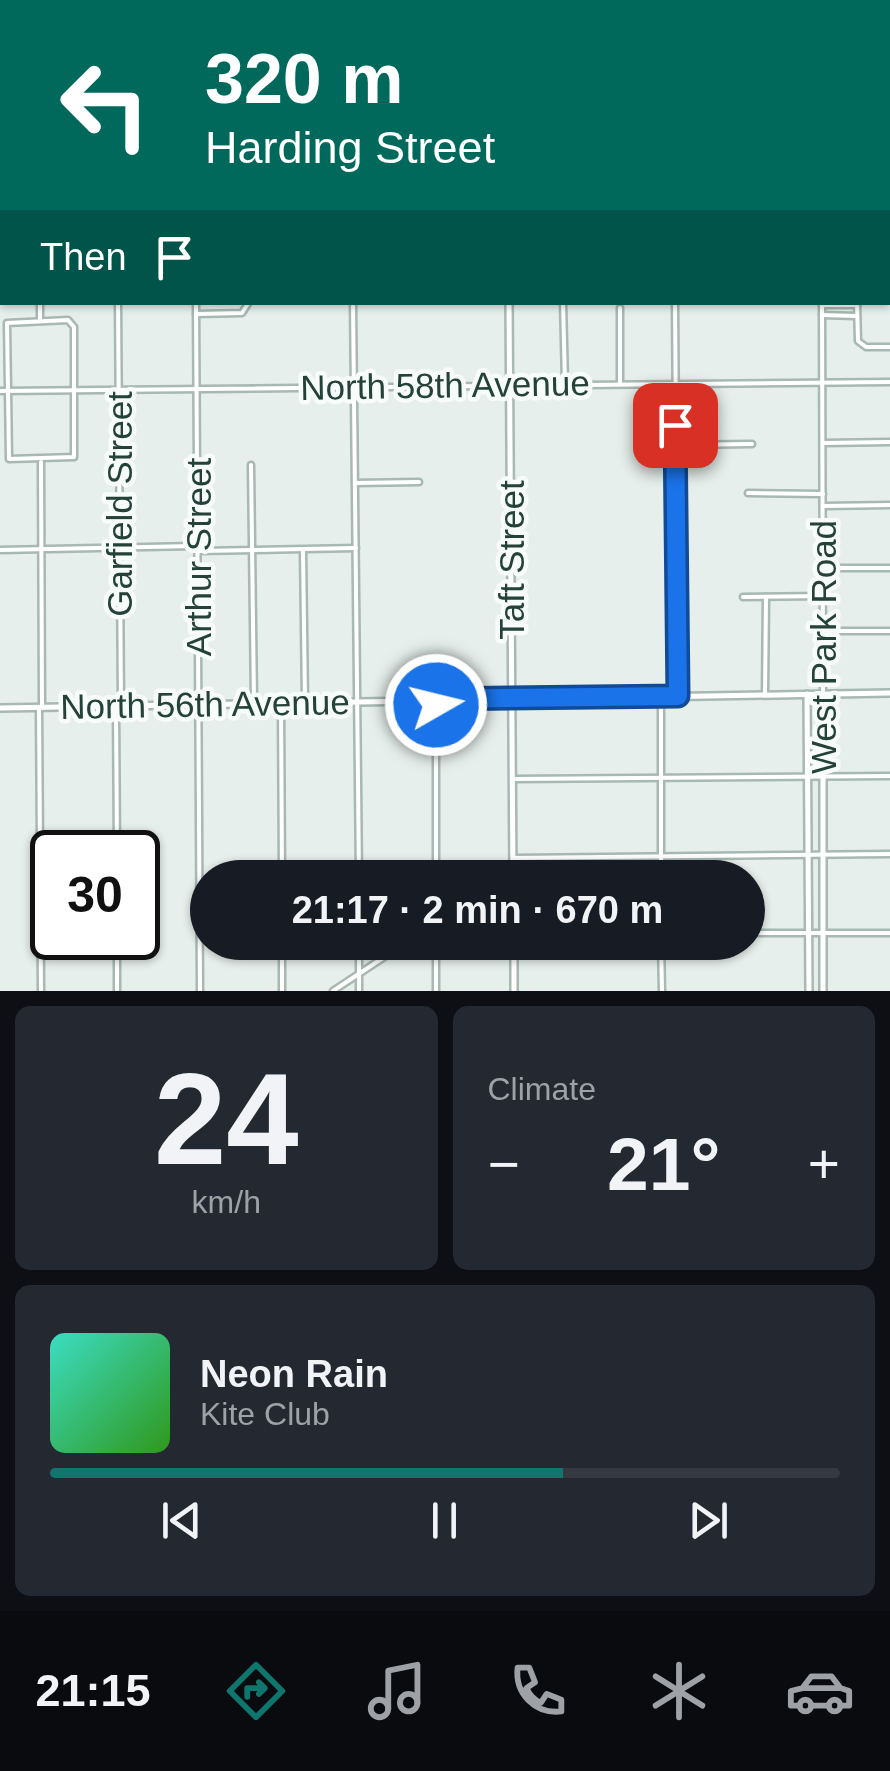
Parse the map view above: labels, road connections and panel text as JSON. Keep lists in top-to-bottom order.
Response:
{
  "streets": {
    "street": [
      "North 58th Avenue",
      "Garfield Street",
      "Arthur Street",
      "Taft Street",
      "West Park Road",
      "North 56th Avenue"
    ]
  },
  "crossings": [
    ["North 58th Avenue", "Garfield Street"],
    ["North 58th Avenue", "Arthur Street"],
    ["North 58th Avenue", "Taft Street"],
    ["North 58th Avenue", "West Park Road"],
    ["Garfield Street", "North 56th Avenue"],
    ["Arthur Street", "North 56th Avenue"],
    ["Taft Street", "North 56th Avenue"],
    ["West Park Road", "North 56th Avenue"]
  ],
  "page": {
    "turn": ["320 m", "Harding Street"],
    "then": "Then",
    "limit": "30",
    "trip": "21:17 · 2 min · 670 m",
    "tile": [
      ["24", "km/h"],
      "Climate"
    ],
    "heat": ["−", "21°", "+"],
    "song": ["Neon Rain", "Kite Club"],
    "tabs": "21:15"
  }
}
